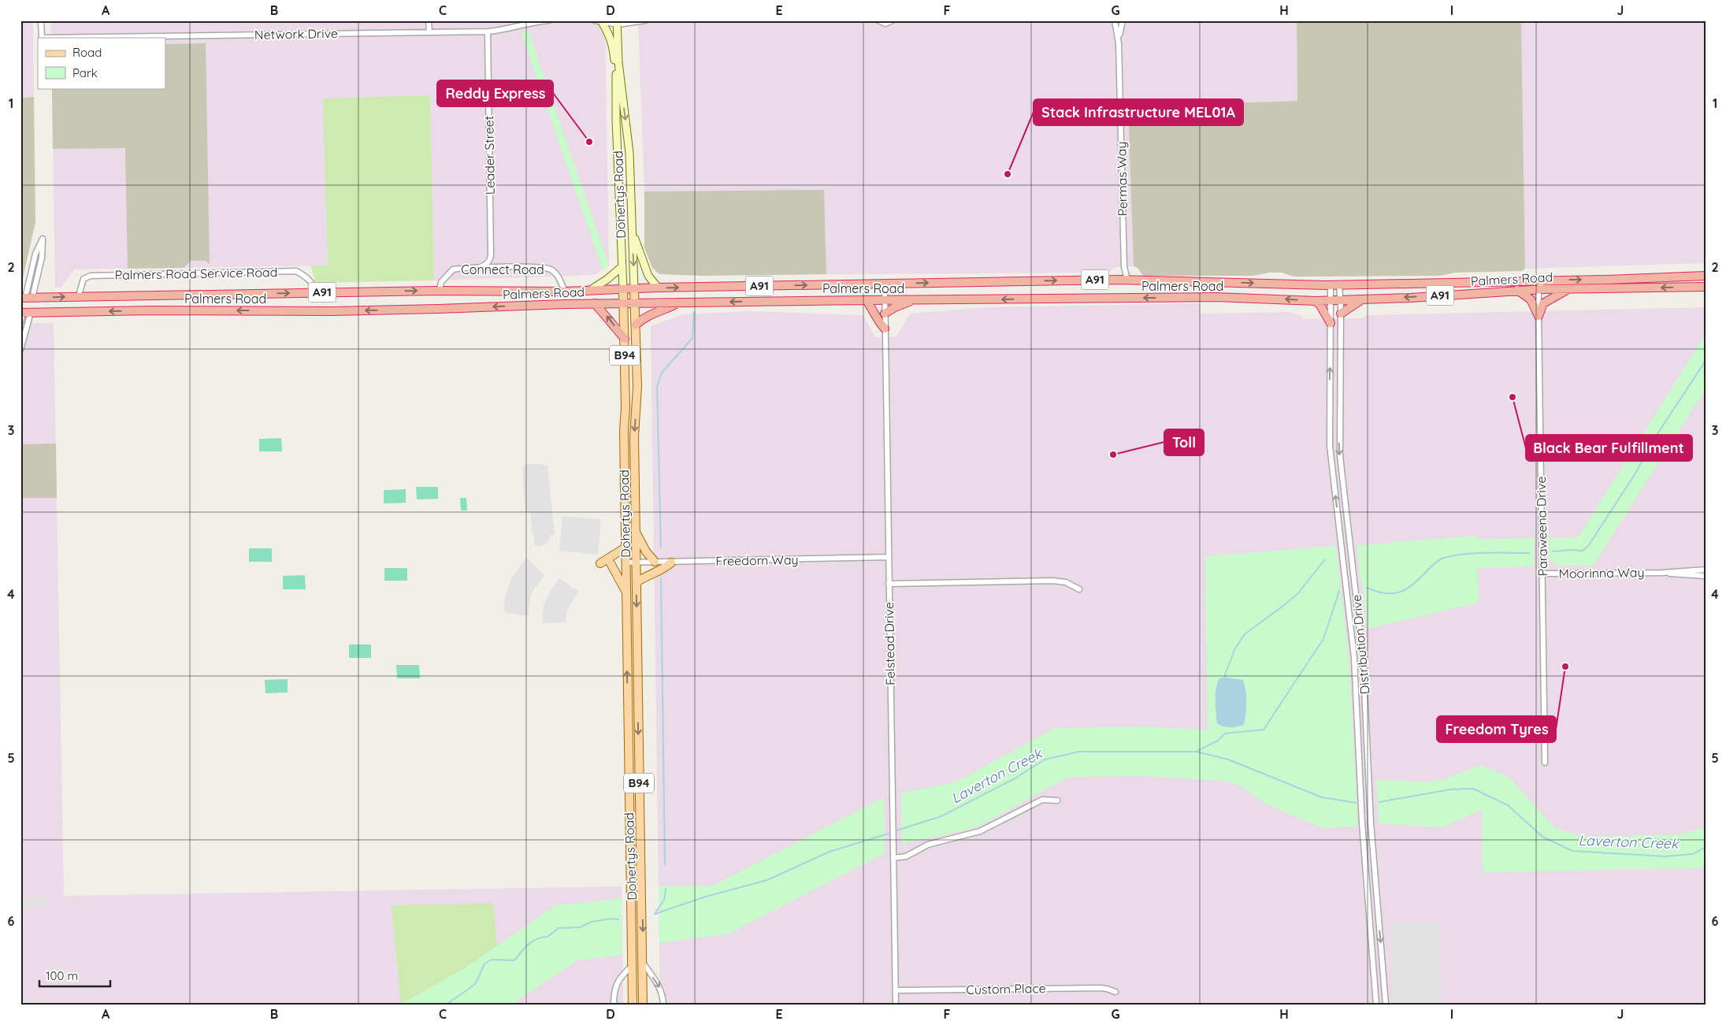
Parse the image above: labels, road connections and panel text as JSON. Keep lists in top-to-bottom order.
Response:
{
  "streets": {
    "highway": ["Palmers Road", "A91"],
    "main road": ["Dohertys Road", "B94"],
    "street": [
      "Network Drive",
      "Leader Street",
      "Permas Way",
      "Connect Road",
      "Palmers Road Service Road",
      "Paraweena Drive",
      "Freedom Way",
      "Moorinna Way",
      "Felstead Drive",
      "Distribution Drive",
      "Custom Place"
    ]
  },
  "crossings": [
    ["Network Drive", "Leader Street"],
    ["Permas Way", "Palmers Road"],
    ["Dohertys Road", "Palmers Road"],
    ["Dohertys Road", "Freedom Way"],
    ["Connect Road", "Palmers Road"],
    ["Palmers Road Service Road", "Palmers Road"],
    ["Palmers Road", "Paraweena Drive"],
    ["Palmers Road", "Felstead Drive"],
    ["Palmers Road", "Distribution Drive"],
    ["Paraweena Drive", "Moorinna Way"],
    ["Freedom Way", "Felstead Drive"],
    ["Felstead Drive", "Custom Place"]
  ],
  "water": ["Laverton Creek"],
  "places": [
    "Reddy Express",
    "Stack Infrastructure MEL01A",
    "Black Bear Fulfillment",
    "Toll",
    "Freedom Tyres"
  ],
  "legend": ["Road", "Park"],
  "scale_bar": "100 m",
  "grid": {
    "columns": [
      "A",
      "B",
      "C",
      "D",
      "E",
      "F",
      "G",
      "H",
      "I",
      "J"
    ],
    "rows": [
      "1",
      "2",
      "3",
      "4",
      "5",
      "6"
    ]
  }
}
